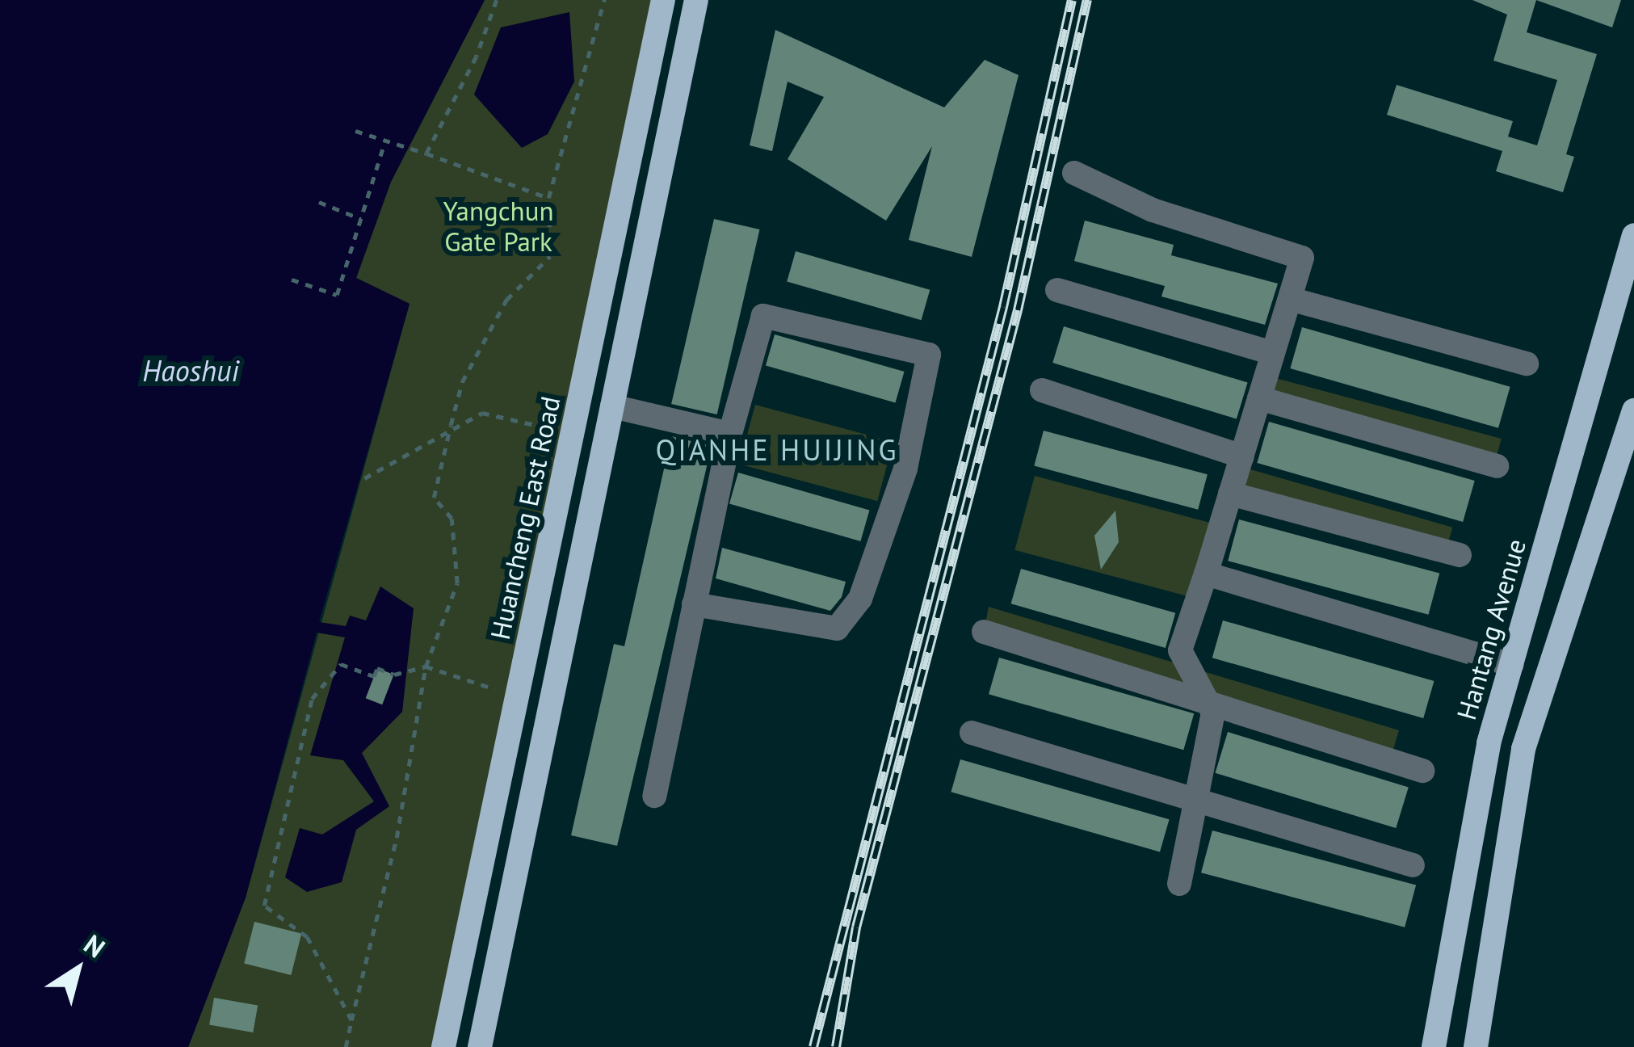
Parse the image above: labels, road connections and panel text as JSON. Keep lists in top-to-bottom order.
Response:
{
  "streets": {
    "main road": ["Huancheng East Road", "Hantang Avenue"]
  },
  "districts": ["QIANHE HUIJING"],
  "water": ["Haoshui"],
  "parks": ["Yangchun Gate Park"],
  "north": "top right"
}
